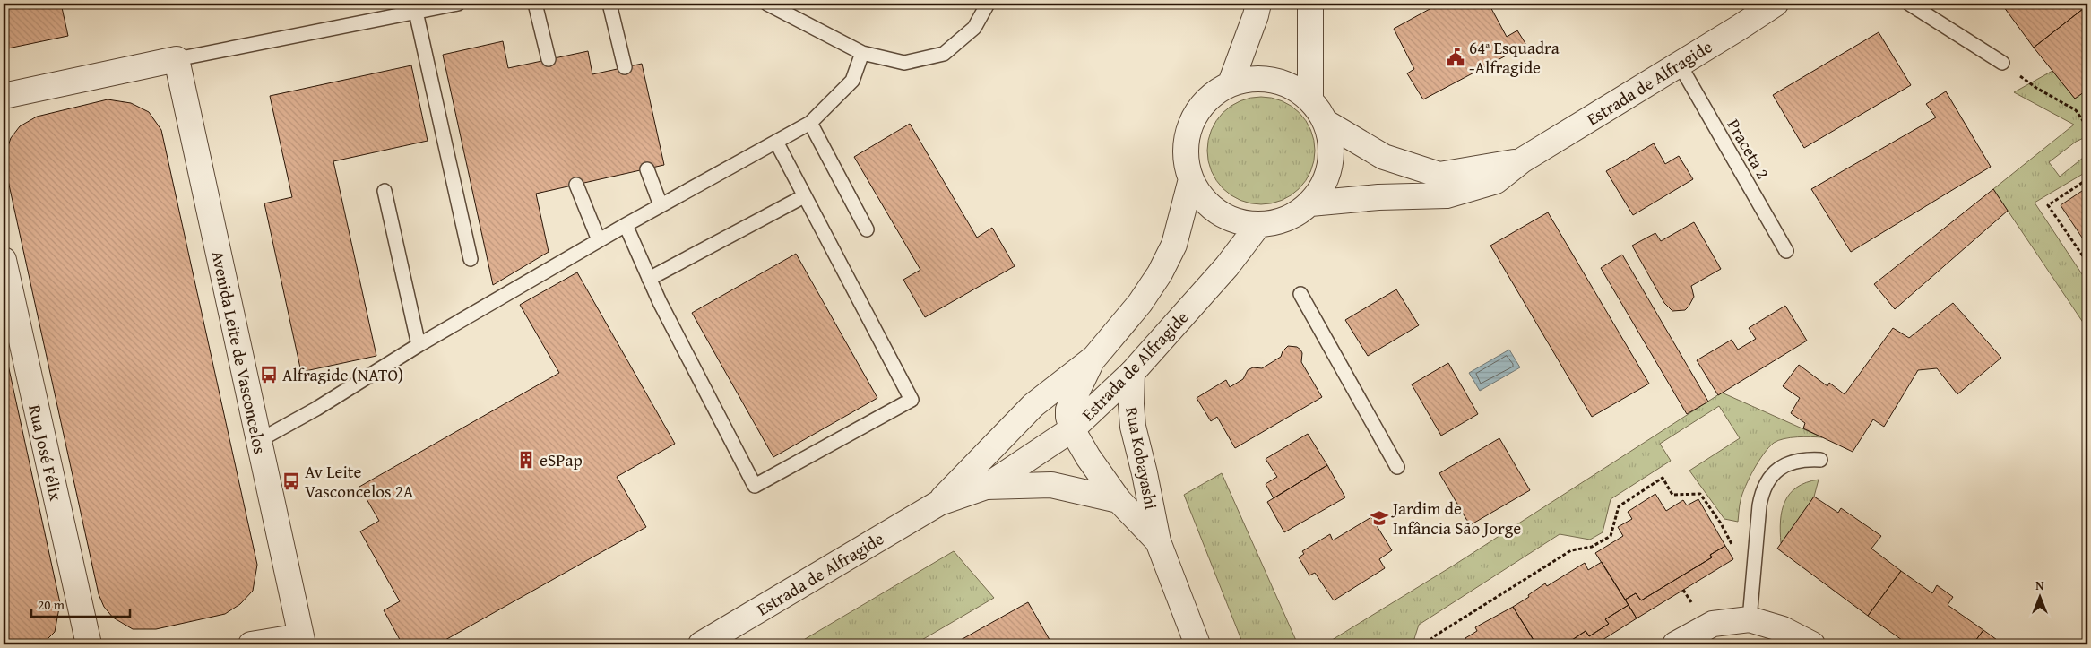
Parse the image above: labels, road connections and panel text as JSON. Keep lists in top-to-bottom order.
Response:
{
  "streets": {
    "street": [
      "Estrada de Alfragide",
      "Avenida Leite de Vasconcelos",
      "Rua José Félix",
      "Rua Kobayashi"
    ],
    "lane": ["Praceta 2"]
  },
  "crossings": [
    ["Estrada de Alfragide", "Praceta 2"],
    ["Estrada de Alfragide", "Rua Kobayashi"]
  ],
  "places": {
    "public building": ["64ª Esquadra -Alfragide"],
    "bus stop": ["Alfragide (NATO)", "Av Leite Vasconcelos 2A"],
    "building": ["eSPap"],
    "school or university": ["Jardim de Infância São Jorge"]
  },
  "scale_bar": "20 m",
  "north": "top"
}
